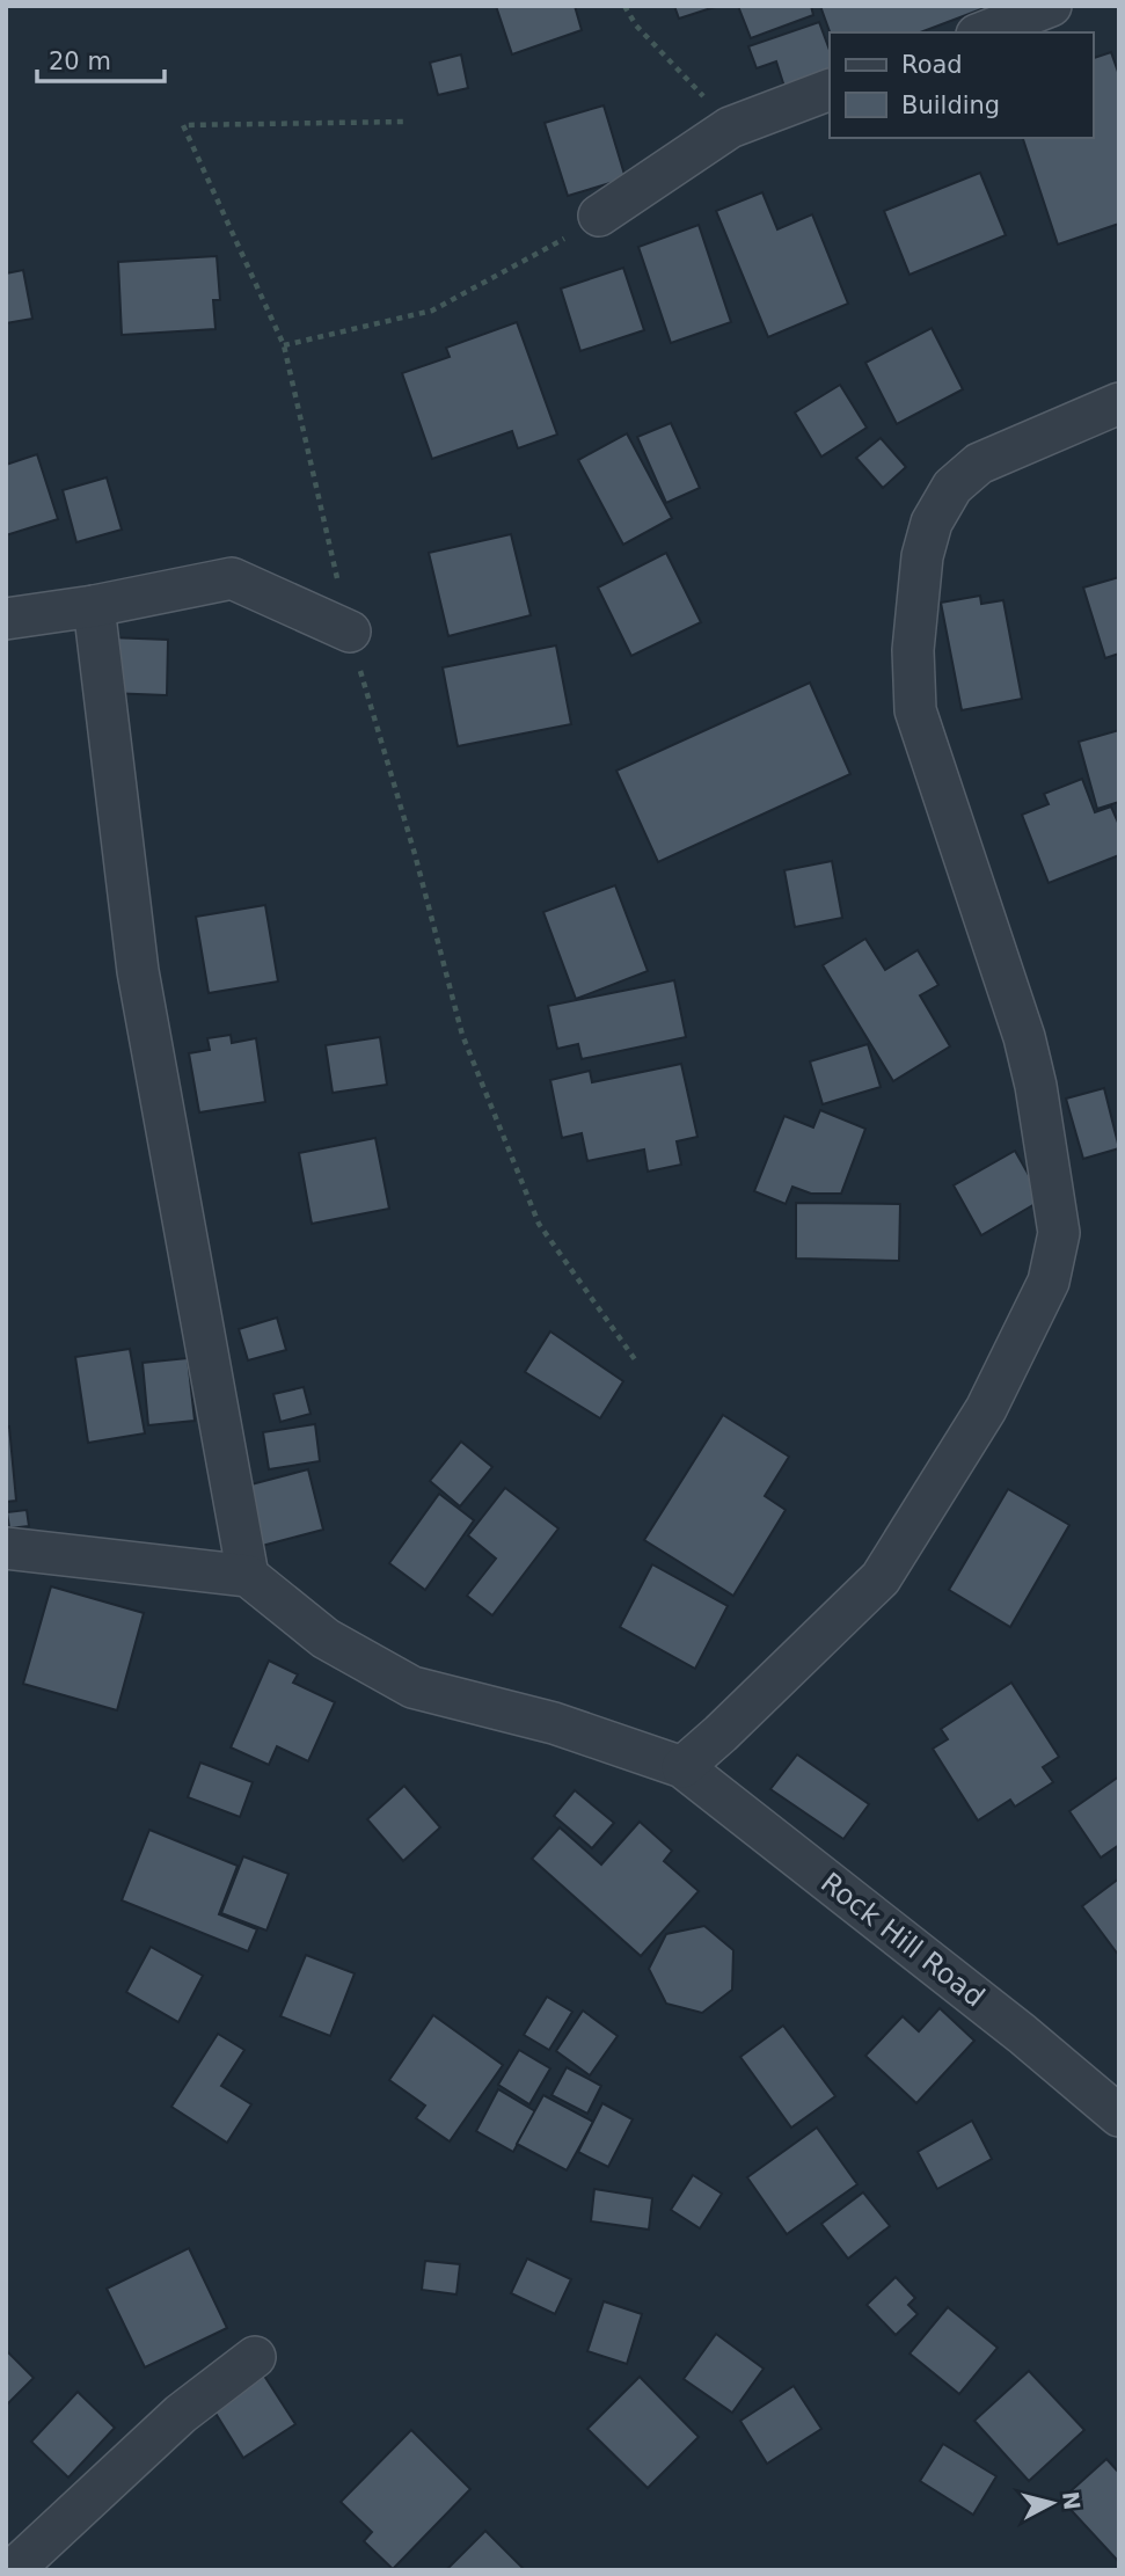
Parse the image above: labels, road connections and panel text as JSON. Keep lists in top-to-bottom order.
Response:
{
  "streets": {
    "street": ["Rock Hill Road"]
  },
  "legend": ["Road", "Building"],
  "scale_bar": "20 m",
  "north": "right"
}
